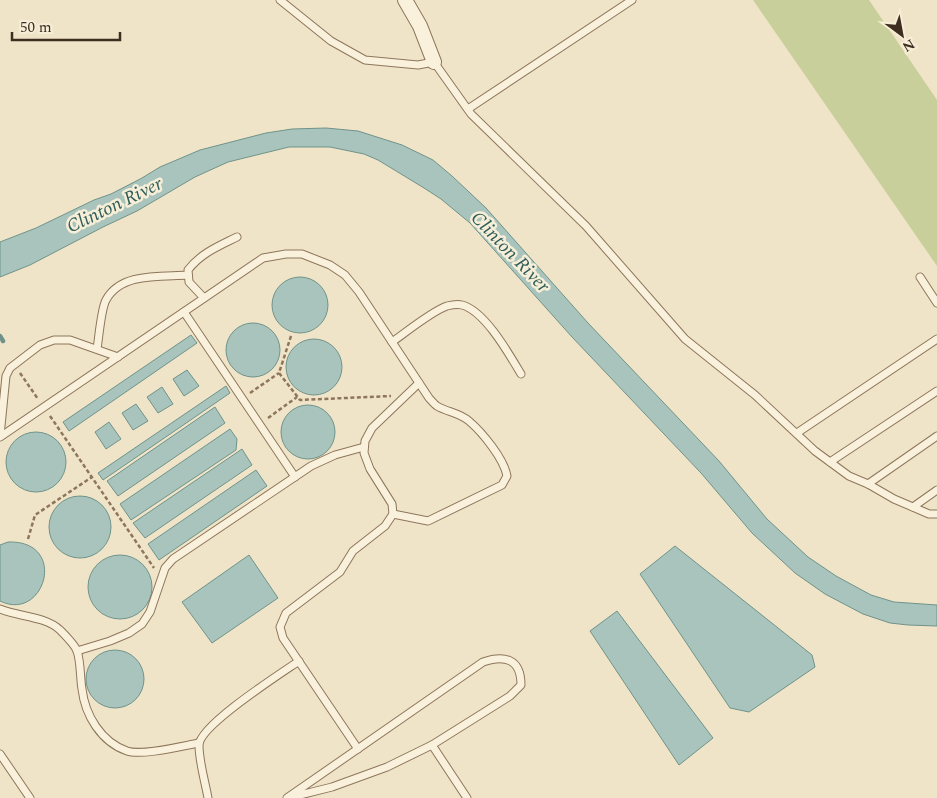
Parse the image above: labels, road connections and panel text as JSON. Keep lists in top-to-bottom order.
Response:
{
  "water": ["Clinton River"],
  "scale_bar": "50 m",
  "north": "bottom right"
}
